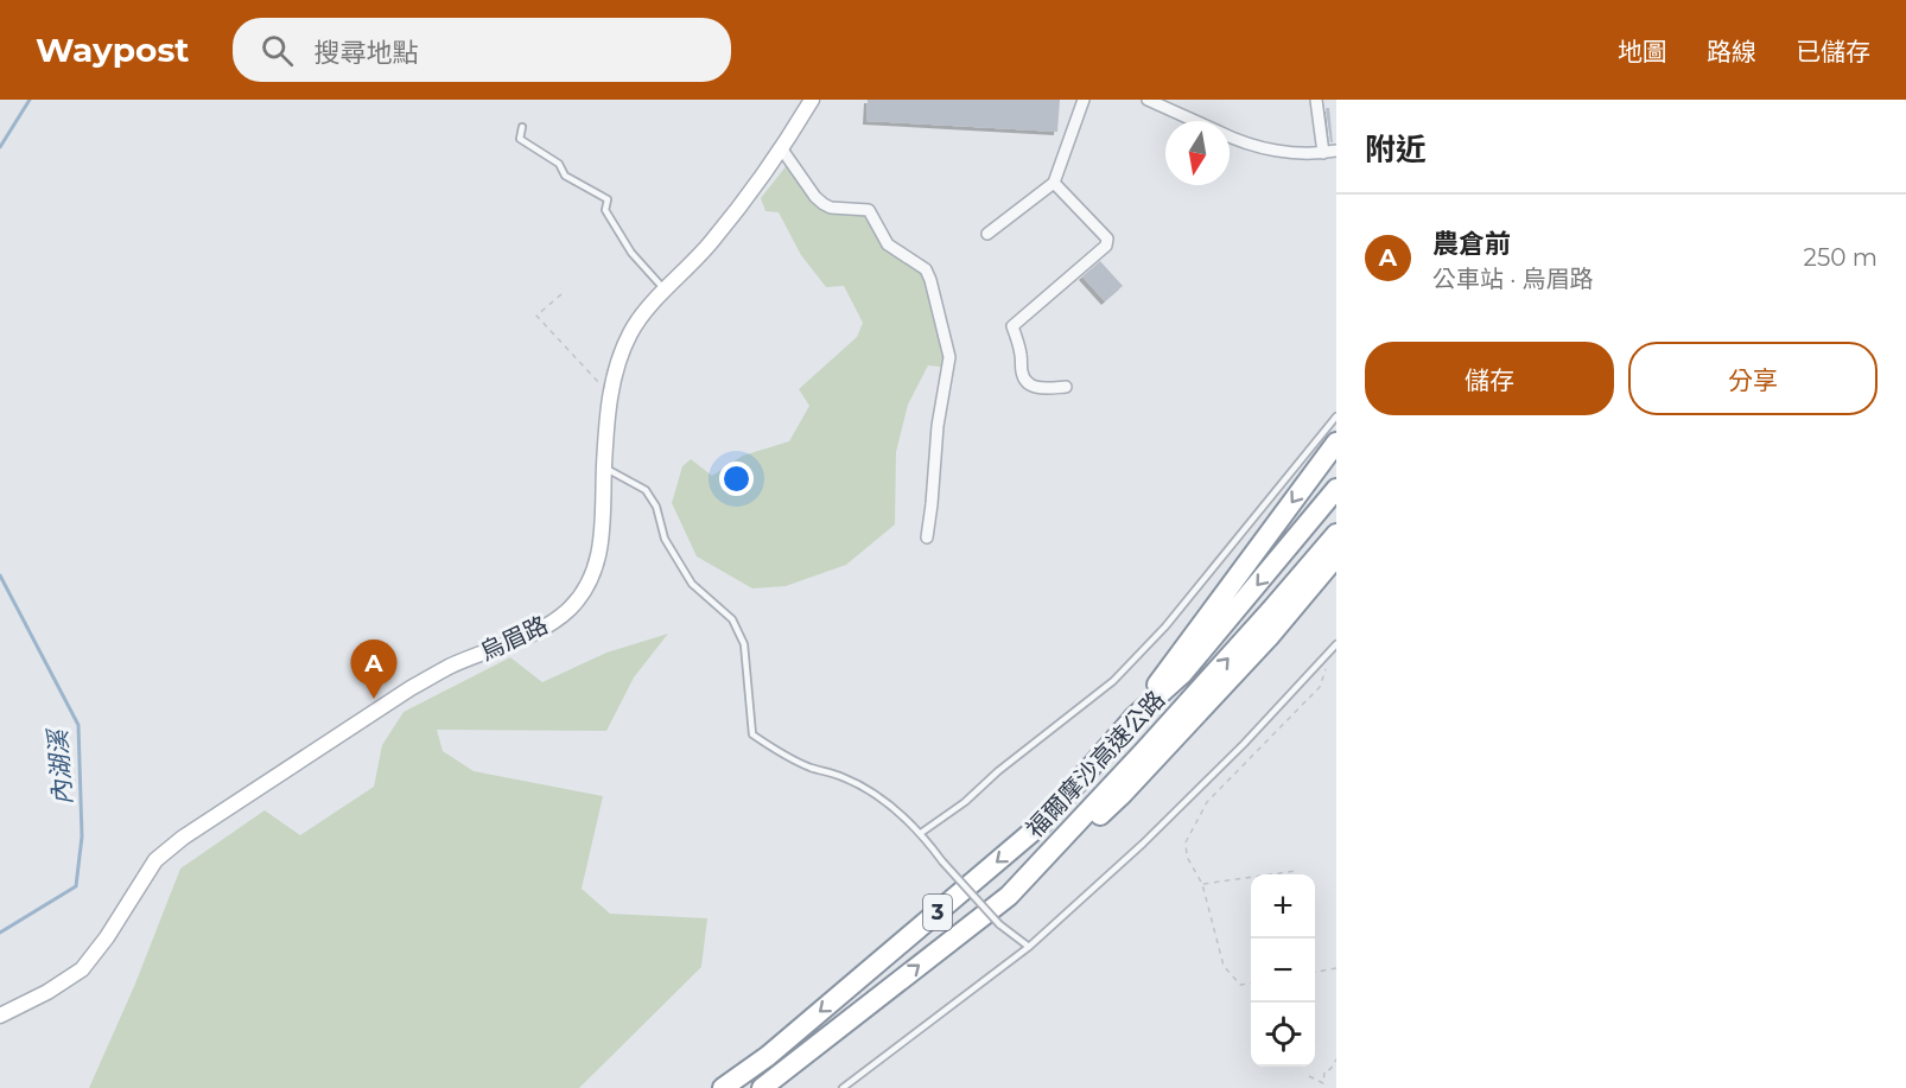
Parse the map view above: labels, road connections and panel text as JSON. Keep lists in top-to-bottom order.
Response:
{
  "streets": {
    "highway": ["福爾摩沙高速公路", "3"],
    "main road": ["烏眉路"]
  },
  "water": ["內湖溪"],
  "north": "bottom",
  "page": {
    "header": "Waypost",
    "search": "搜尋地點",
    "nav": ["地圖", "路線", "已儲存"],
    "heading": "附近",
    "list": [
      {
        "mark": "A",
        "name": "農倉前",
        "note": "公車站 · 烏眉路",
        "value": "250 m"
      }
    ],
    "buttons": ["儲存", "分享"],
    "pins": "A",
    "map_buttons": ["+", "−"]
  }
}
